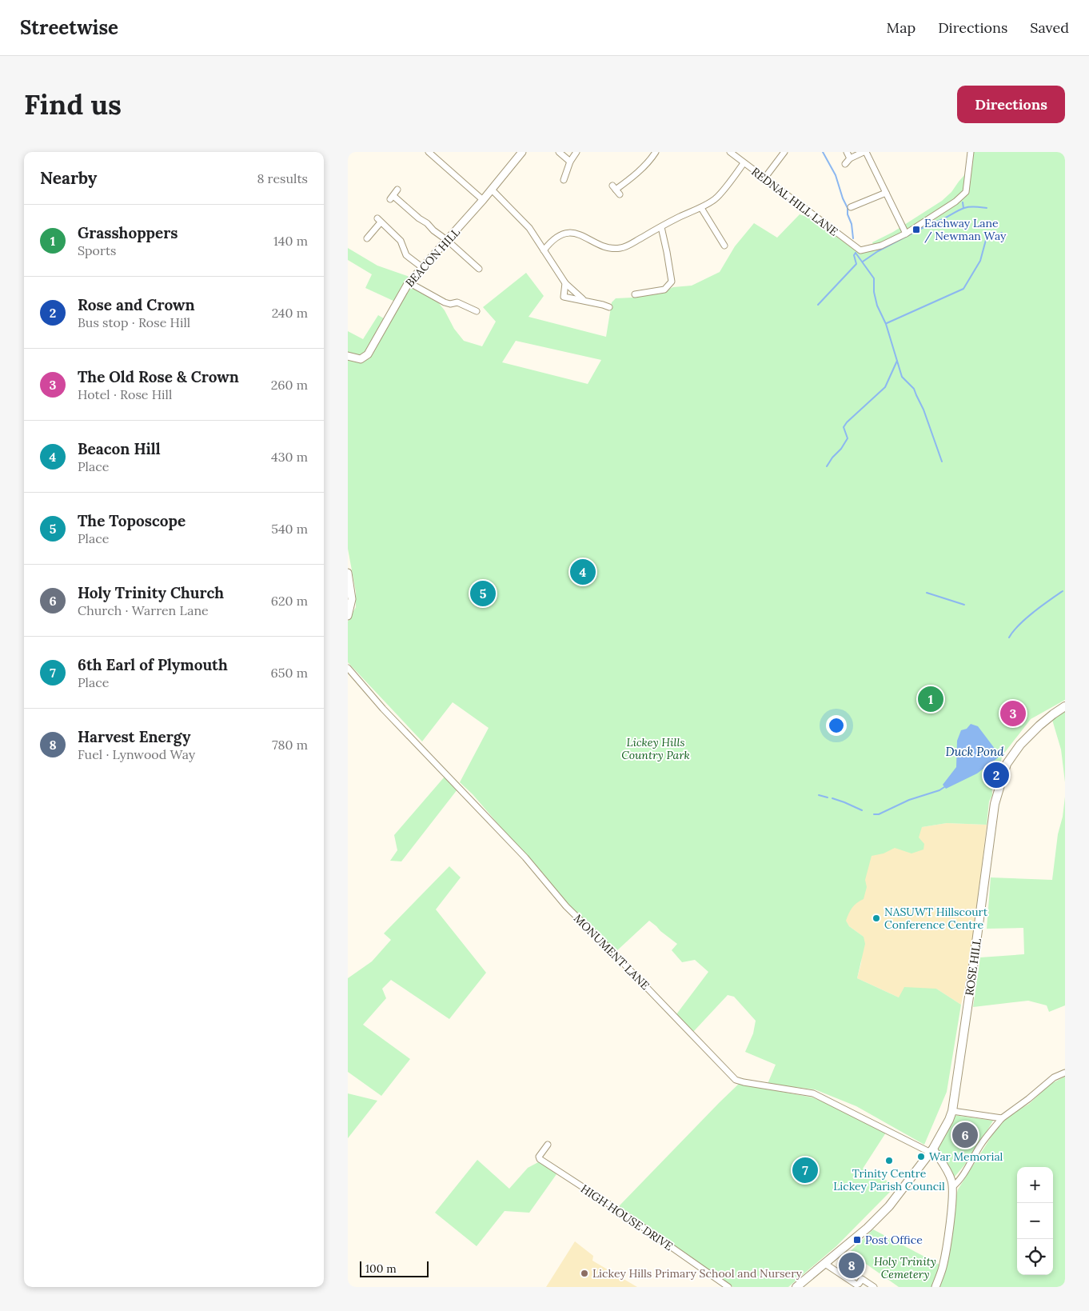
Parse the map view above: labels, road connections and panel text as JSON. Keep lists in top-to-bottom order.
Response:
{
  "streets": {
    "main road": ["ROSE HILL"],
    "street": [
      "REDNAL HILL LANE",
      "BEACON HILL",
      "MONUMENT LANE",
      "HIGH HOUSE DRIVE"
    ]
  },
  "crossings": [
    ["MONUMENT LANE", "ROSE HILL"]
  ],
  "water": ["Duck Pond"],
  "parks": ["Lickey Hills Country Park", "Holy Trinity Cemetery"],
  "places": {
    "transit": ["Eachway Lane / Newman Way", "Post Office"],
    "other": [
      "NASUWT Hillscourt Conference Centre",
      "War Memorial",
      "Trinity Centre Lickey Parish Council",
      "Lickey Hills Primary School and Nursery"
    ]
  },
  "scale_bar": "100 m",
  "page": {
    "header": "Streetwise",
    "nav": ["Map", "Directions", "Saved"],
    "buttons": "Directions",
    "title": "Find us",
    "heading": ["Nearby", "8 results"],
    "list": [
      {
        "mark": "1",
        "name": "Grasshoppers",
        "note": "Sports",
        "value": "140 m"
      },
      {
        "mark": "2",
        "name": "Rose and Crown",
        "note": "Bus stop · Rose Hill",
        "value": "240 m"
      },
      {
        "mark": "3",
        "name": "The Old Rose & Crown",
        "note": "Hotel · Rose Hill",
        "value": "260 m"
      },
      {
        "mark": "4",
        "name": "Beacon Hill",
        "note": "Place",
        "value": "430 m"
      },
      {
        "mark": "5",
        "name": "The Toposcope",
        "note": "Place",
        "value": "540 m"
      },
      {
        "mark": "6",
        "name": "Holy Trinity Church",
        "note": "Church · Warren Lane",
        "value": "620 m"
      },
      {
        "mark": "7",
        "name": "6th Earl of Plymouth",
        "note": "Place",
        "value": "650 m"
      },
      {
        "mark": "8",
        "name": "Harvest Energy",
        "note": "Fuel · Lynwood Way",
        "value": "780 m"
      }
    ],
    "pins": [
      "4",
      "5",
      "1",
      "3",
      "2",
      "6",
      "7",
      "8"
    ],
    "map_buttons": ["+", "−"],
    "scale": "100 m"
  }
}
